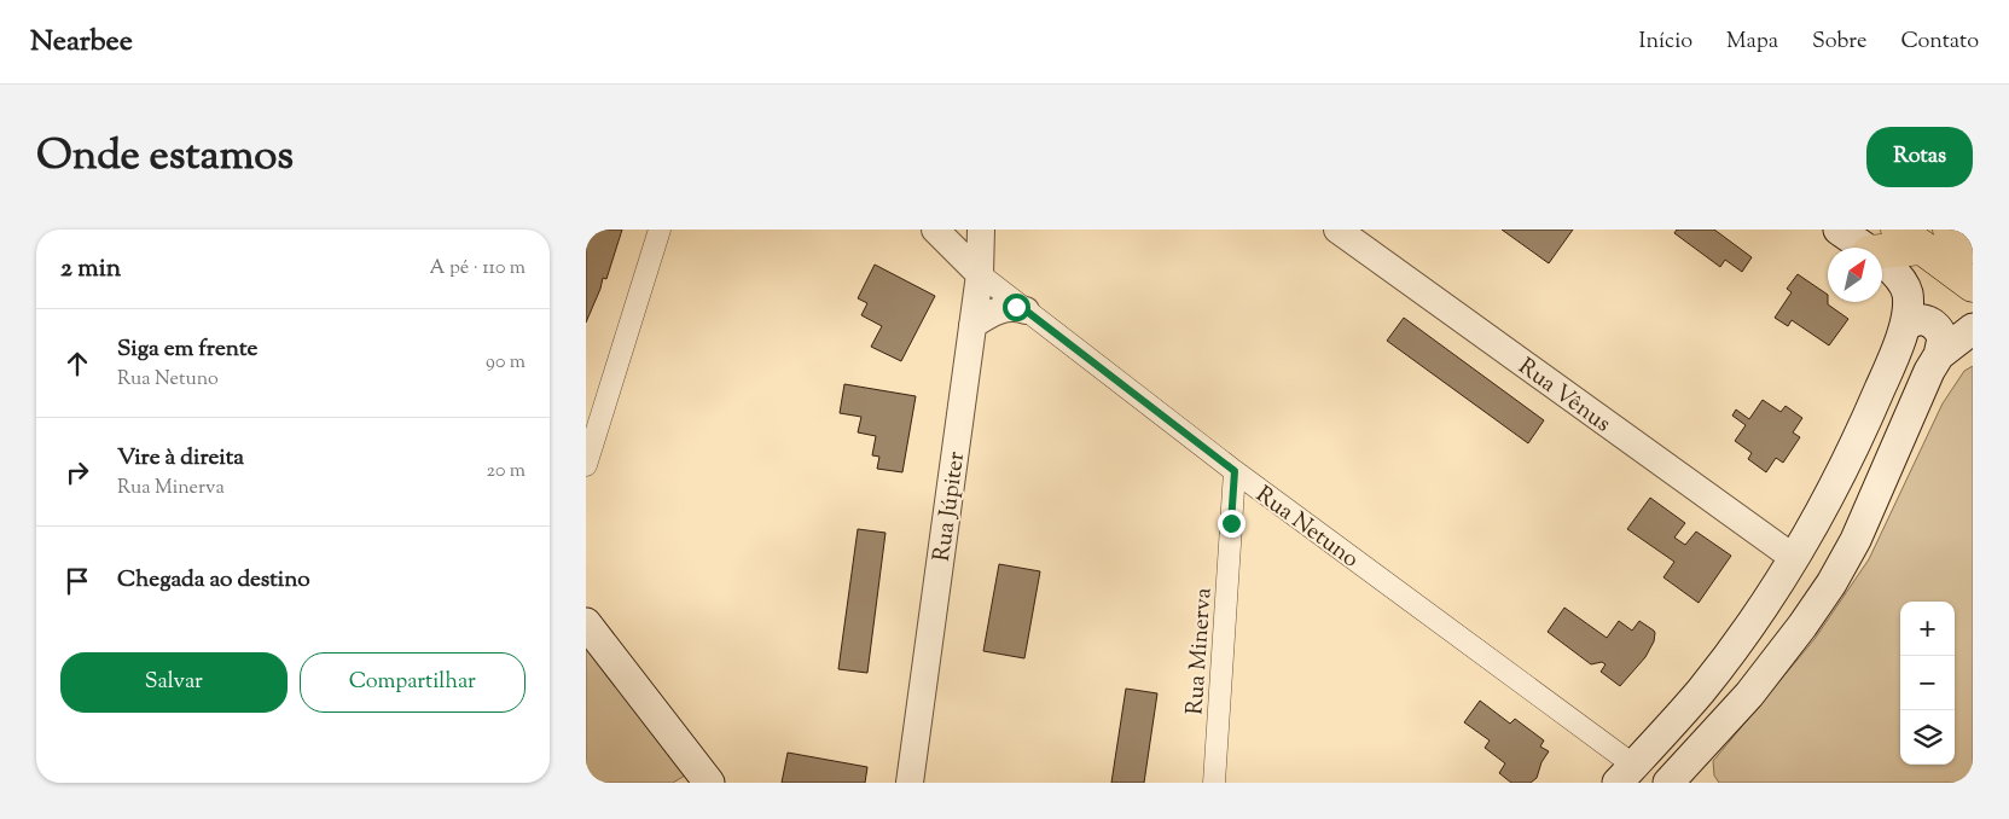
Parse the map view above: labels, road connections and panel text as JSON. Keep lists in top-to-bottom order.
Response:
{
  "streets": {
    "street": [
      "Rua Vênus",
      "Rua Júpiter",
      "Rua Netuno",
      "Rua Minerva"
    ]
  },
  "crossings": [
    ["Rua Júpiter", "Rua Netuno"],
    ["Rua Netuno", "Rua Minerva"]
  ],
  "north": "top right",
  "page": {
    "header": "Nearbee",
    "nav": [
      "Início",
      "Mapa",
      "Sobre",
      "Contato"
    ],
    "title": "Onde estamos",
    "buttons": [
      "Rotas",
      ["Salvar", "Compartilhar"]
    ],
    "heading": ["2 min", "A pé · 110 m"],
    "list": [
      ["Siga em frente", "Rua Netuno", "90 m"],
      ["Vire à direita", "Rua Minerva", "20 m"],
      "Chegada ao destino"
    ],
    "map_buttons": ["+", "−"]
  }
}
